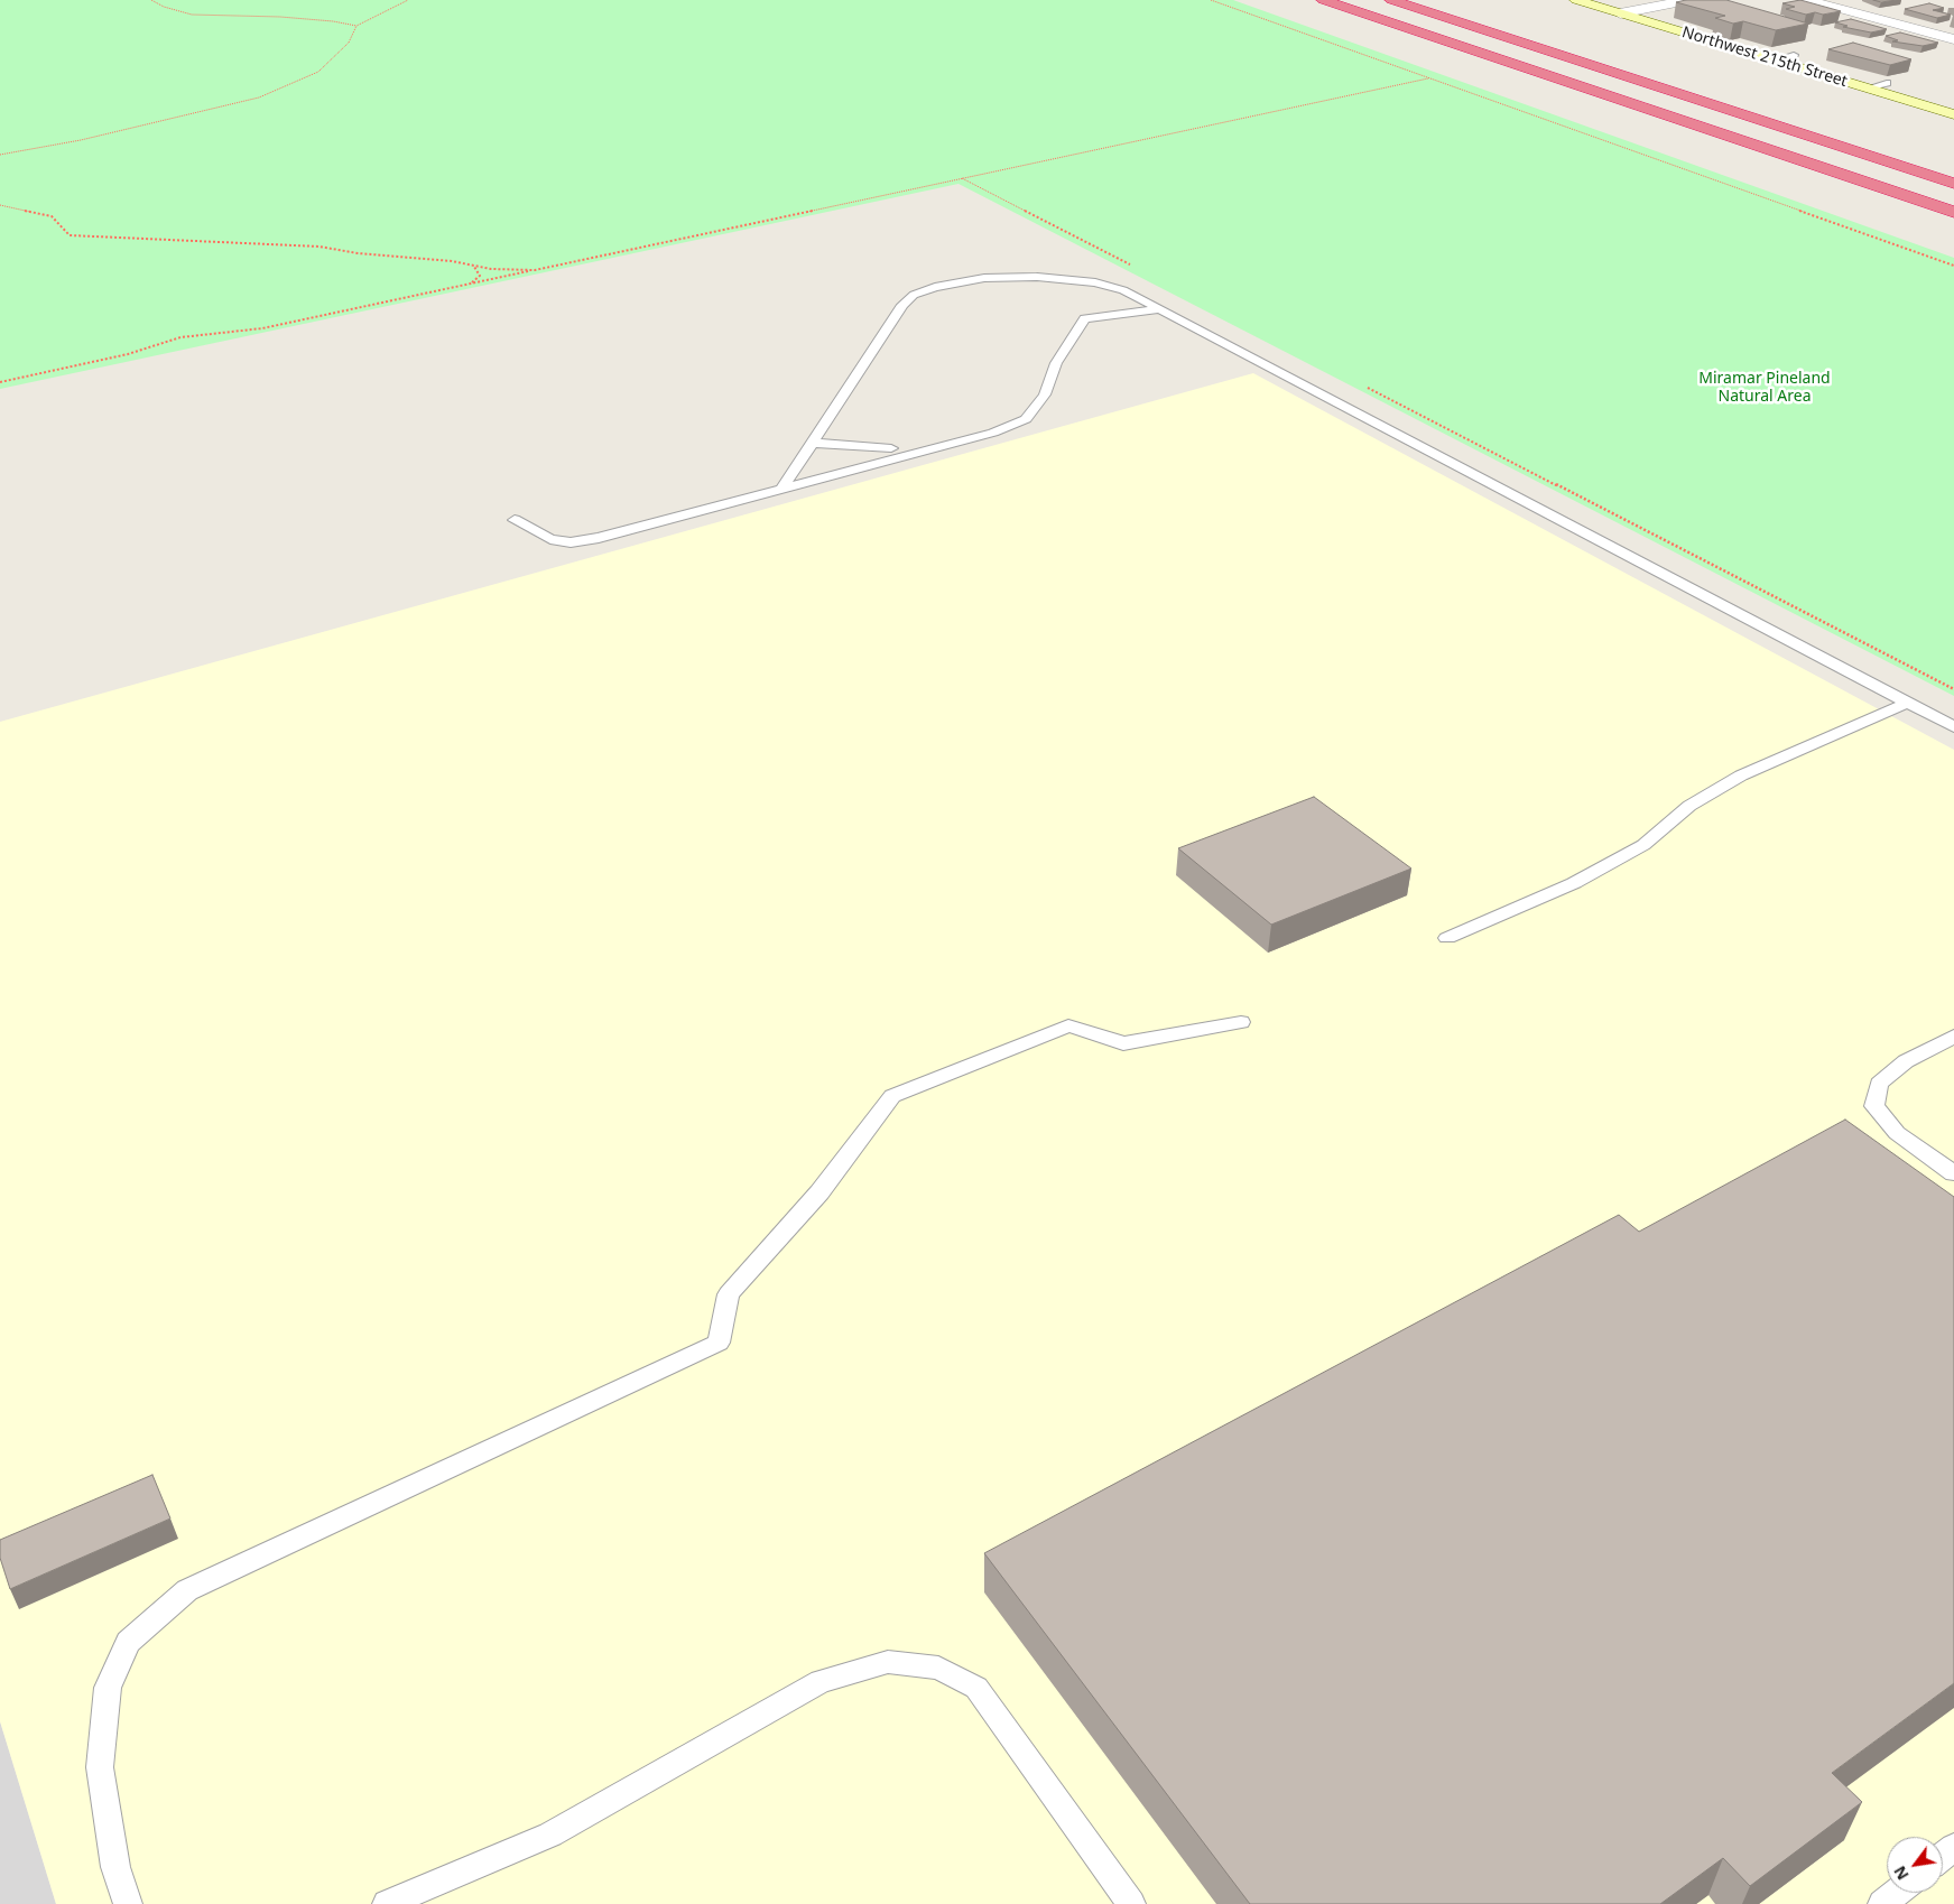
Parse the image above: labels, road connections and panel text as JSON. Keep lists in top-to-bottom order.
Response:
{
  "streets": {
    "street": ["Northwest 215th Street"]
  },
  "parks": ["Miramar Pineland Natural Area"],
  "north": "bottom left"
}
